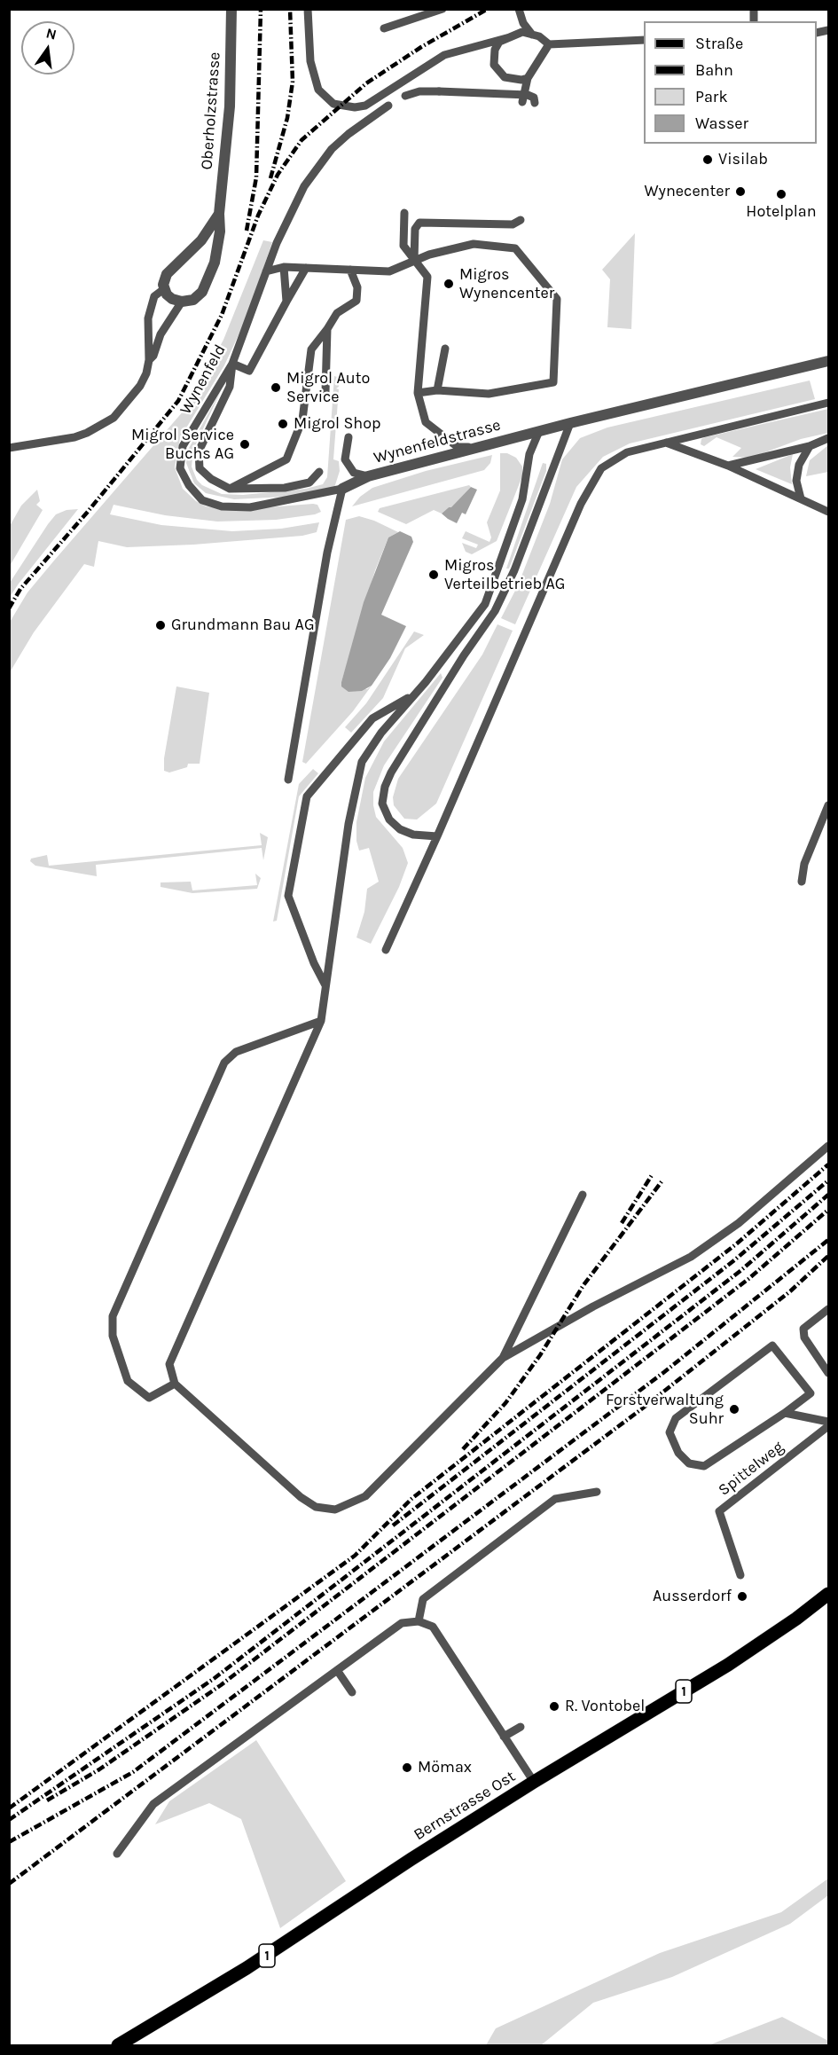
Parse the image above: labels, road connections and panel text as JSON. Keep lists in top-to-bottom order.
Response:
{
  "streets": {
    "main road": ["1", "Bernstrasse Ost"],
    "street": ["Oberholzstrasse", "Wynenfeldstrasse"],
    "lane": ["Wynenfeld", "Spittelweg"]
  },
  "crossings": [
    ["Wynenfeld", "Wynenfeldstrasse"]
  ],
  "places": [
    "Visilab",
    "Wynecenter",
    "Hotelplan",
    "Migros Wynencenter",
    "Migrol Auto Service",
    "Migrol Shop",
    "Migrol Service Buchs AG",
    "Migros Verteilbetrieb AG",
    "Grundmann Bau AG",
    "Forstverwaltung Suhr",
    "Ausserdorf",
    "R. Vontobel",
    "Mömax"
  ],
  "legend": [
    "Straße",
    "Bahn",
    "Park",
    "Wasser"
  ],
  "north": "top"
}
